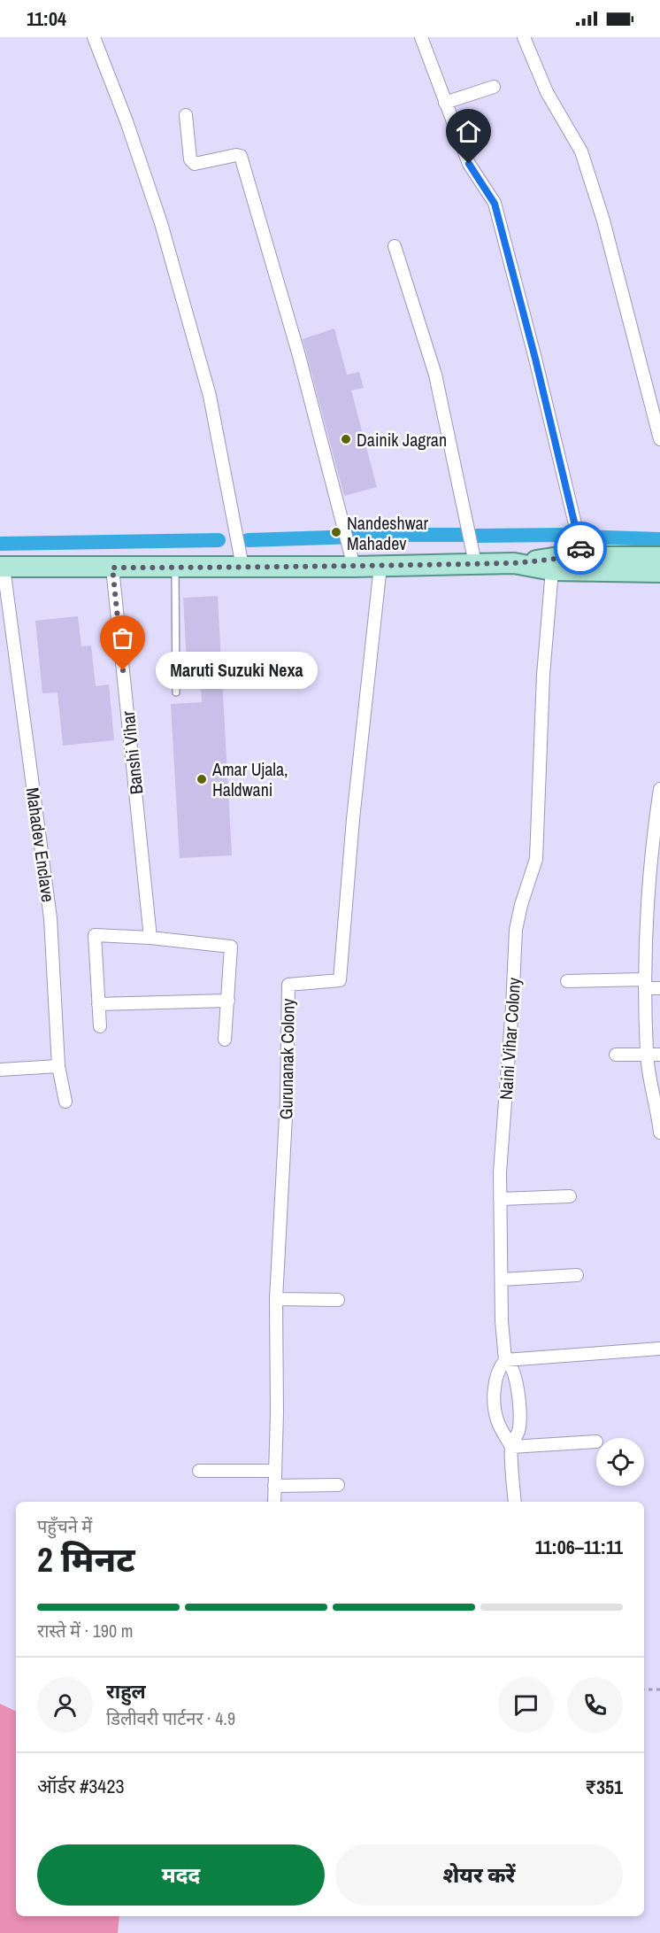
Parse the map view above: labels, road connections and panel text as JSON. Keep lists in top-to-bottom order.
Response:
{
  "streets": {
    "street": [
      "Banshi Vihar",
      "Mahadev Enclave",
      "Naini Vihar Colony",
      "Gurunanak Colony"
    ]
  },
  "places": [
    "Dainik Jagran",
    "Nandeshwar Mahadev",
    "Maruti Suzuki Nexa",
    "Amar Ujala, Haldwani"
  ],
  "page": {
    "status": "11:04",
    "bubble": "Maruti Suzuki Nexa",
    "heading": ["2 मिनट", "पहुँचने में", "11:06–11:11"],
    "panel": [
      "राहुल",
      "डिलीवरी पार्टनर · 4.9",
      "ऑर्डर #3423",
      "₹351"
    ],
    "bar": "रास्ते में · 190 m",
    "buttons": ["मदद", "शेयर करें"]
  }
}
